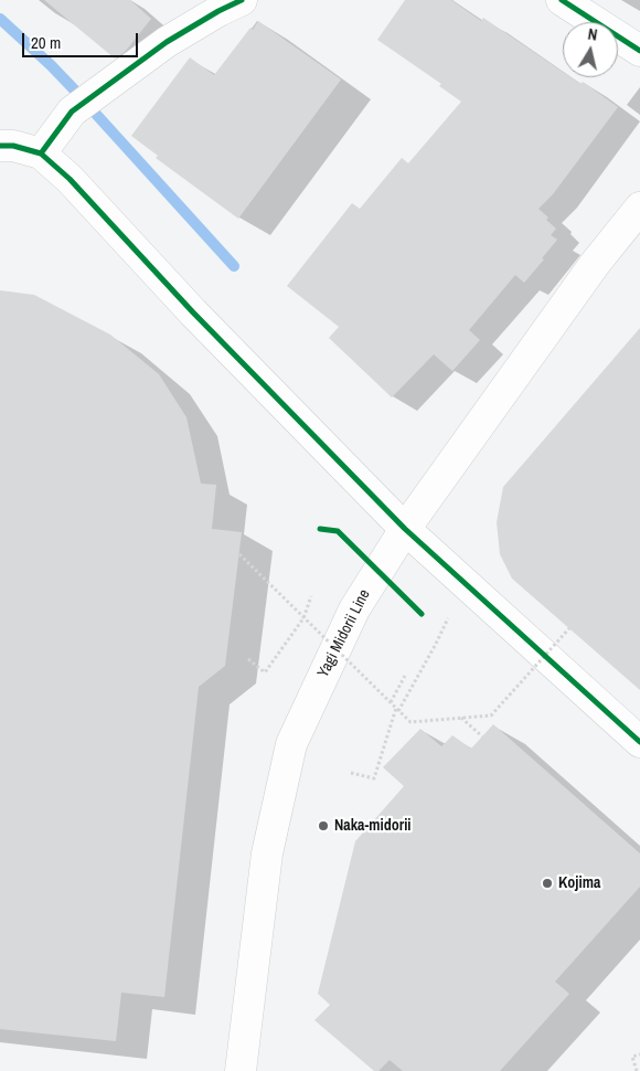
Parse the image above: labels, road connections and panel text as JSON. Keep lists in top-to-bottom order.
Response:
{
  "streets": {
    "street": ["Yagi Midorii Line"]
  },
  "places": ["Naka-midorii", "Kojima"],
  "scale_bar": "20 m",
  "north": "top"
}
